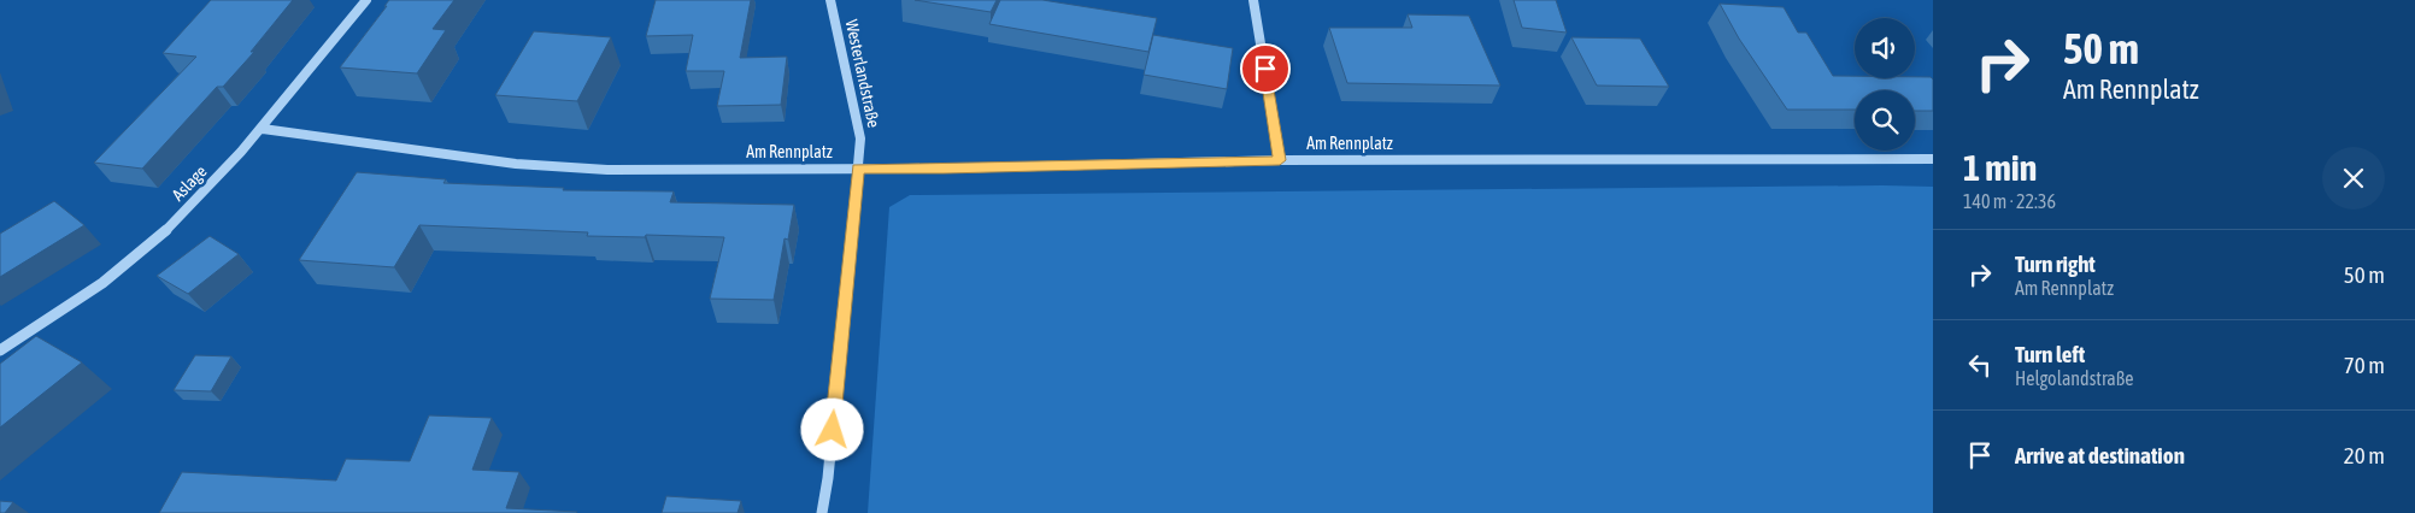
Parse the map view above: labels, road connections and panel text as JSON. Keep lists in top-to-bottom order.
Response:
{
  "streets": {
    "street": ["Westerlandstraße", "Am Rennplatz", "Aslage"]
  },
  "crossings": [
    ["Westerlandstraße", "Am Rennplatz"],
    ["Am Rennplatz", "Aslage"]
  ],
  "page": {
    "turn": ["50 m", "Am Rennplatz"],
    "heading": ["1 min", "140 m · 22:36"],
    "list": [
      {
        "name": "Turn right",
        "note": "Am Rennplatz",
        "value": "50 m"
      },
      {
        "name": "Turn left",
        "note": "Helgolandstraße",
        "value": "70 m"
      },
      {
        "name": "Arrive at destination",
        "value": "20 m"
      }
    ]
  }
}
